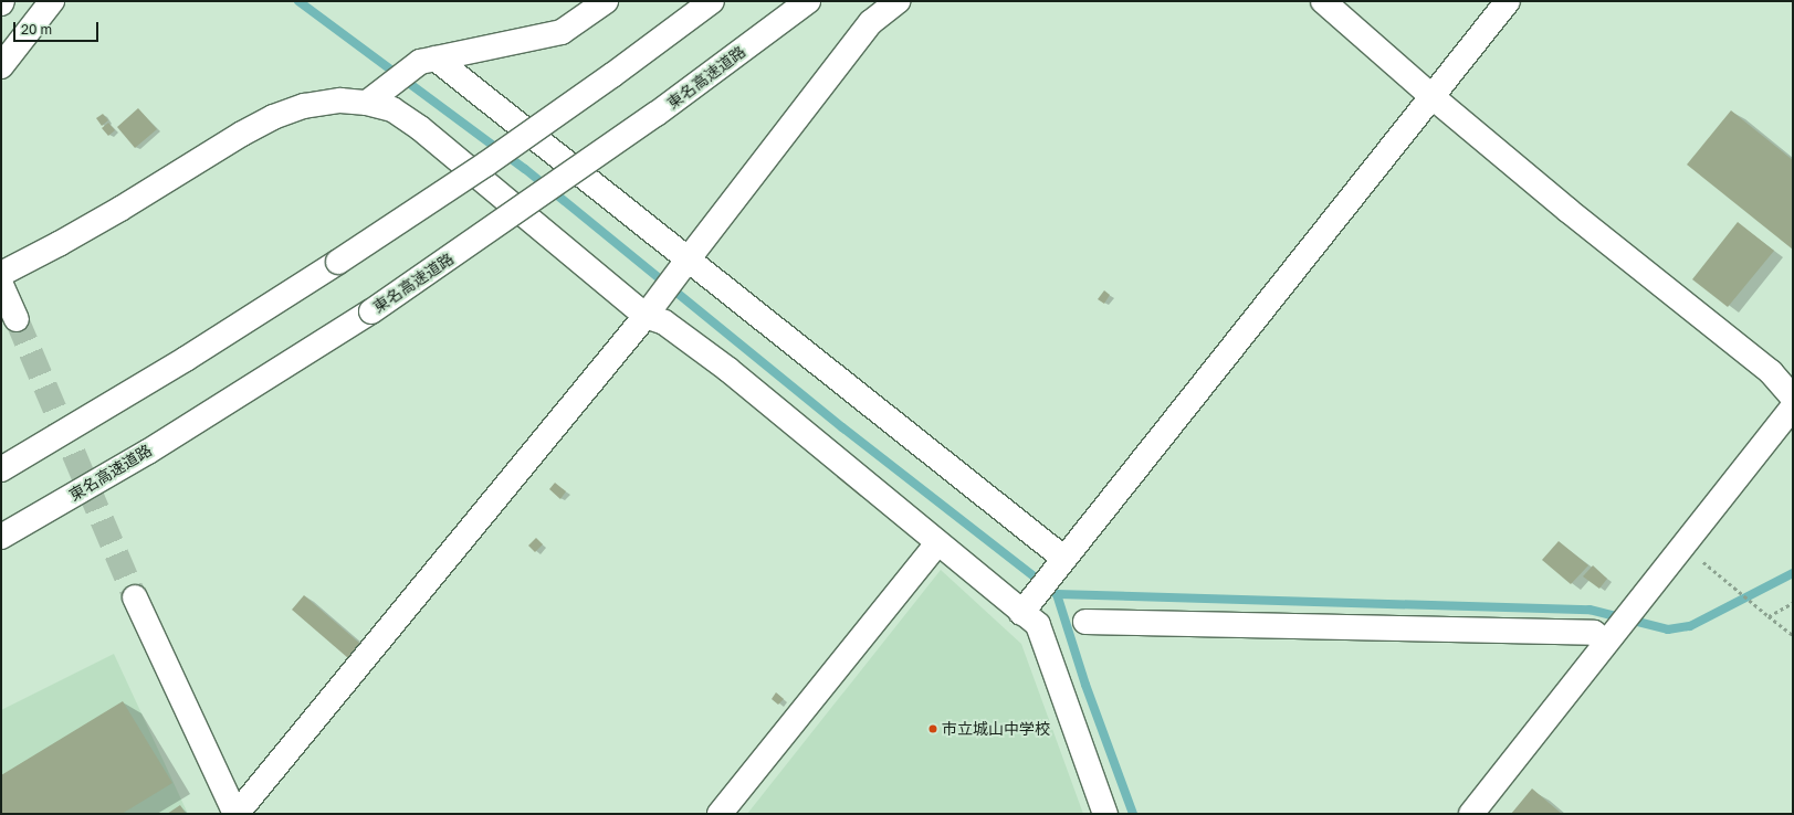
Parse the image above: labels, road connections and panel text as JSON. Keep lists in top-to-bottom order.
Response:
{
  "streets": {
    "main road": ["東名高速道路"]
  },
  "places": ["市立城山中学校"],
  "scale_bar": "20 m"
}
